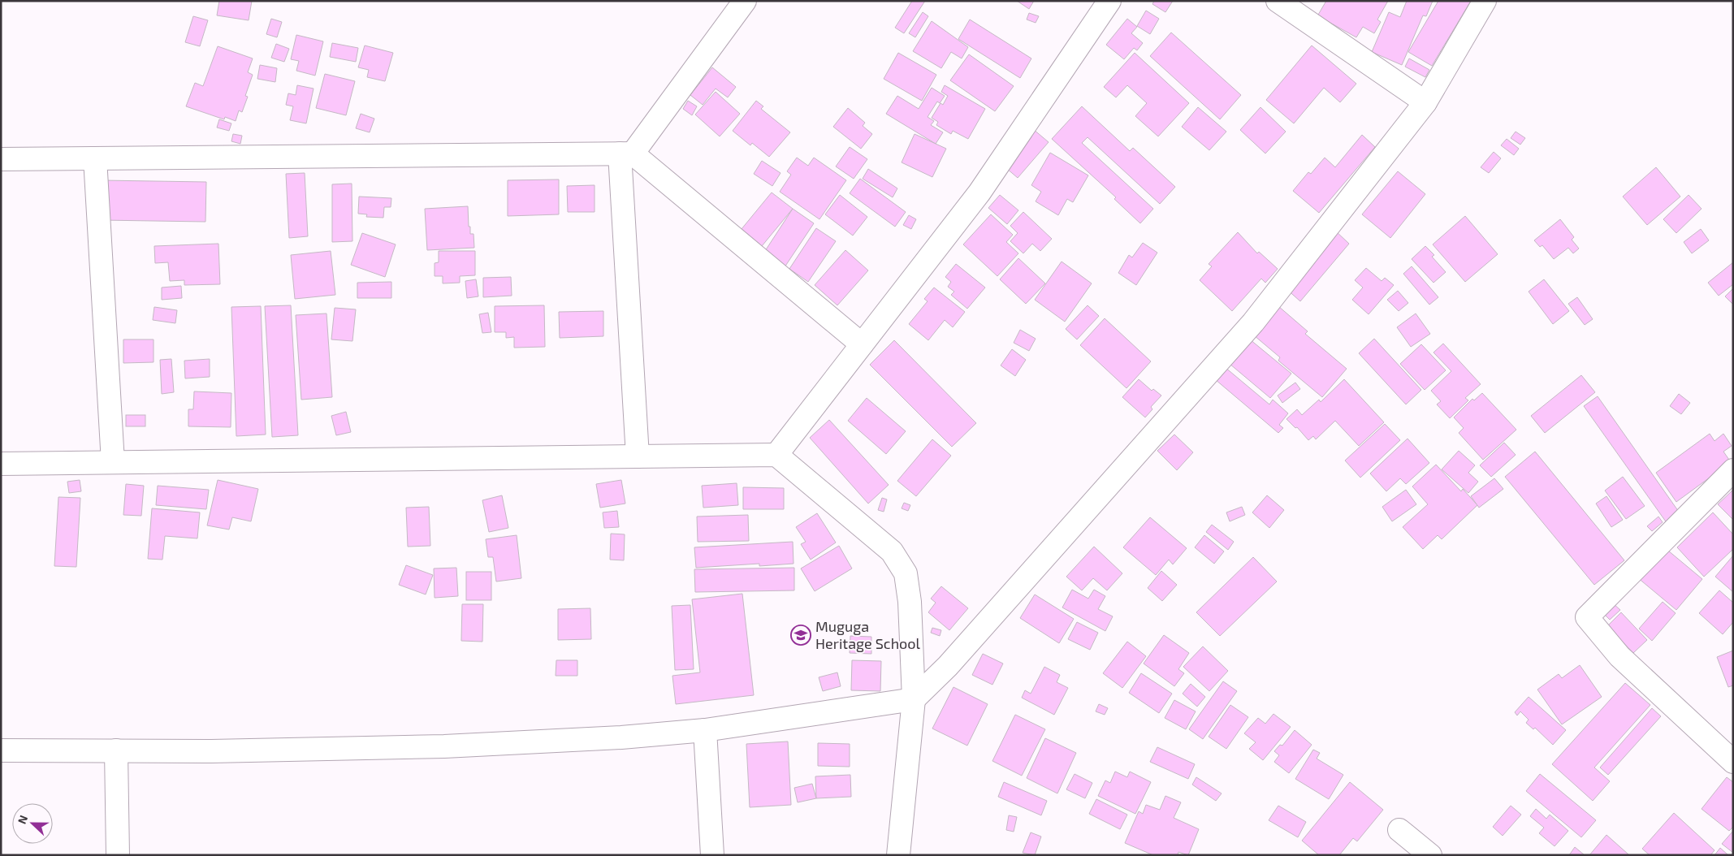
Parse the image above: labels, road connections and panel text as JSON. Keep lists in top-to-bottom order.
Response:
{
  "places": {
    "school or university": ["Muguga Heritage School"]
  },
  "north": "left"
}
